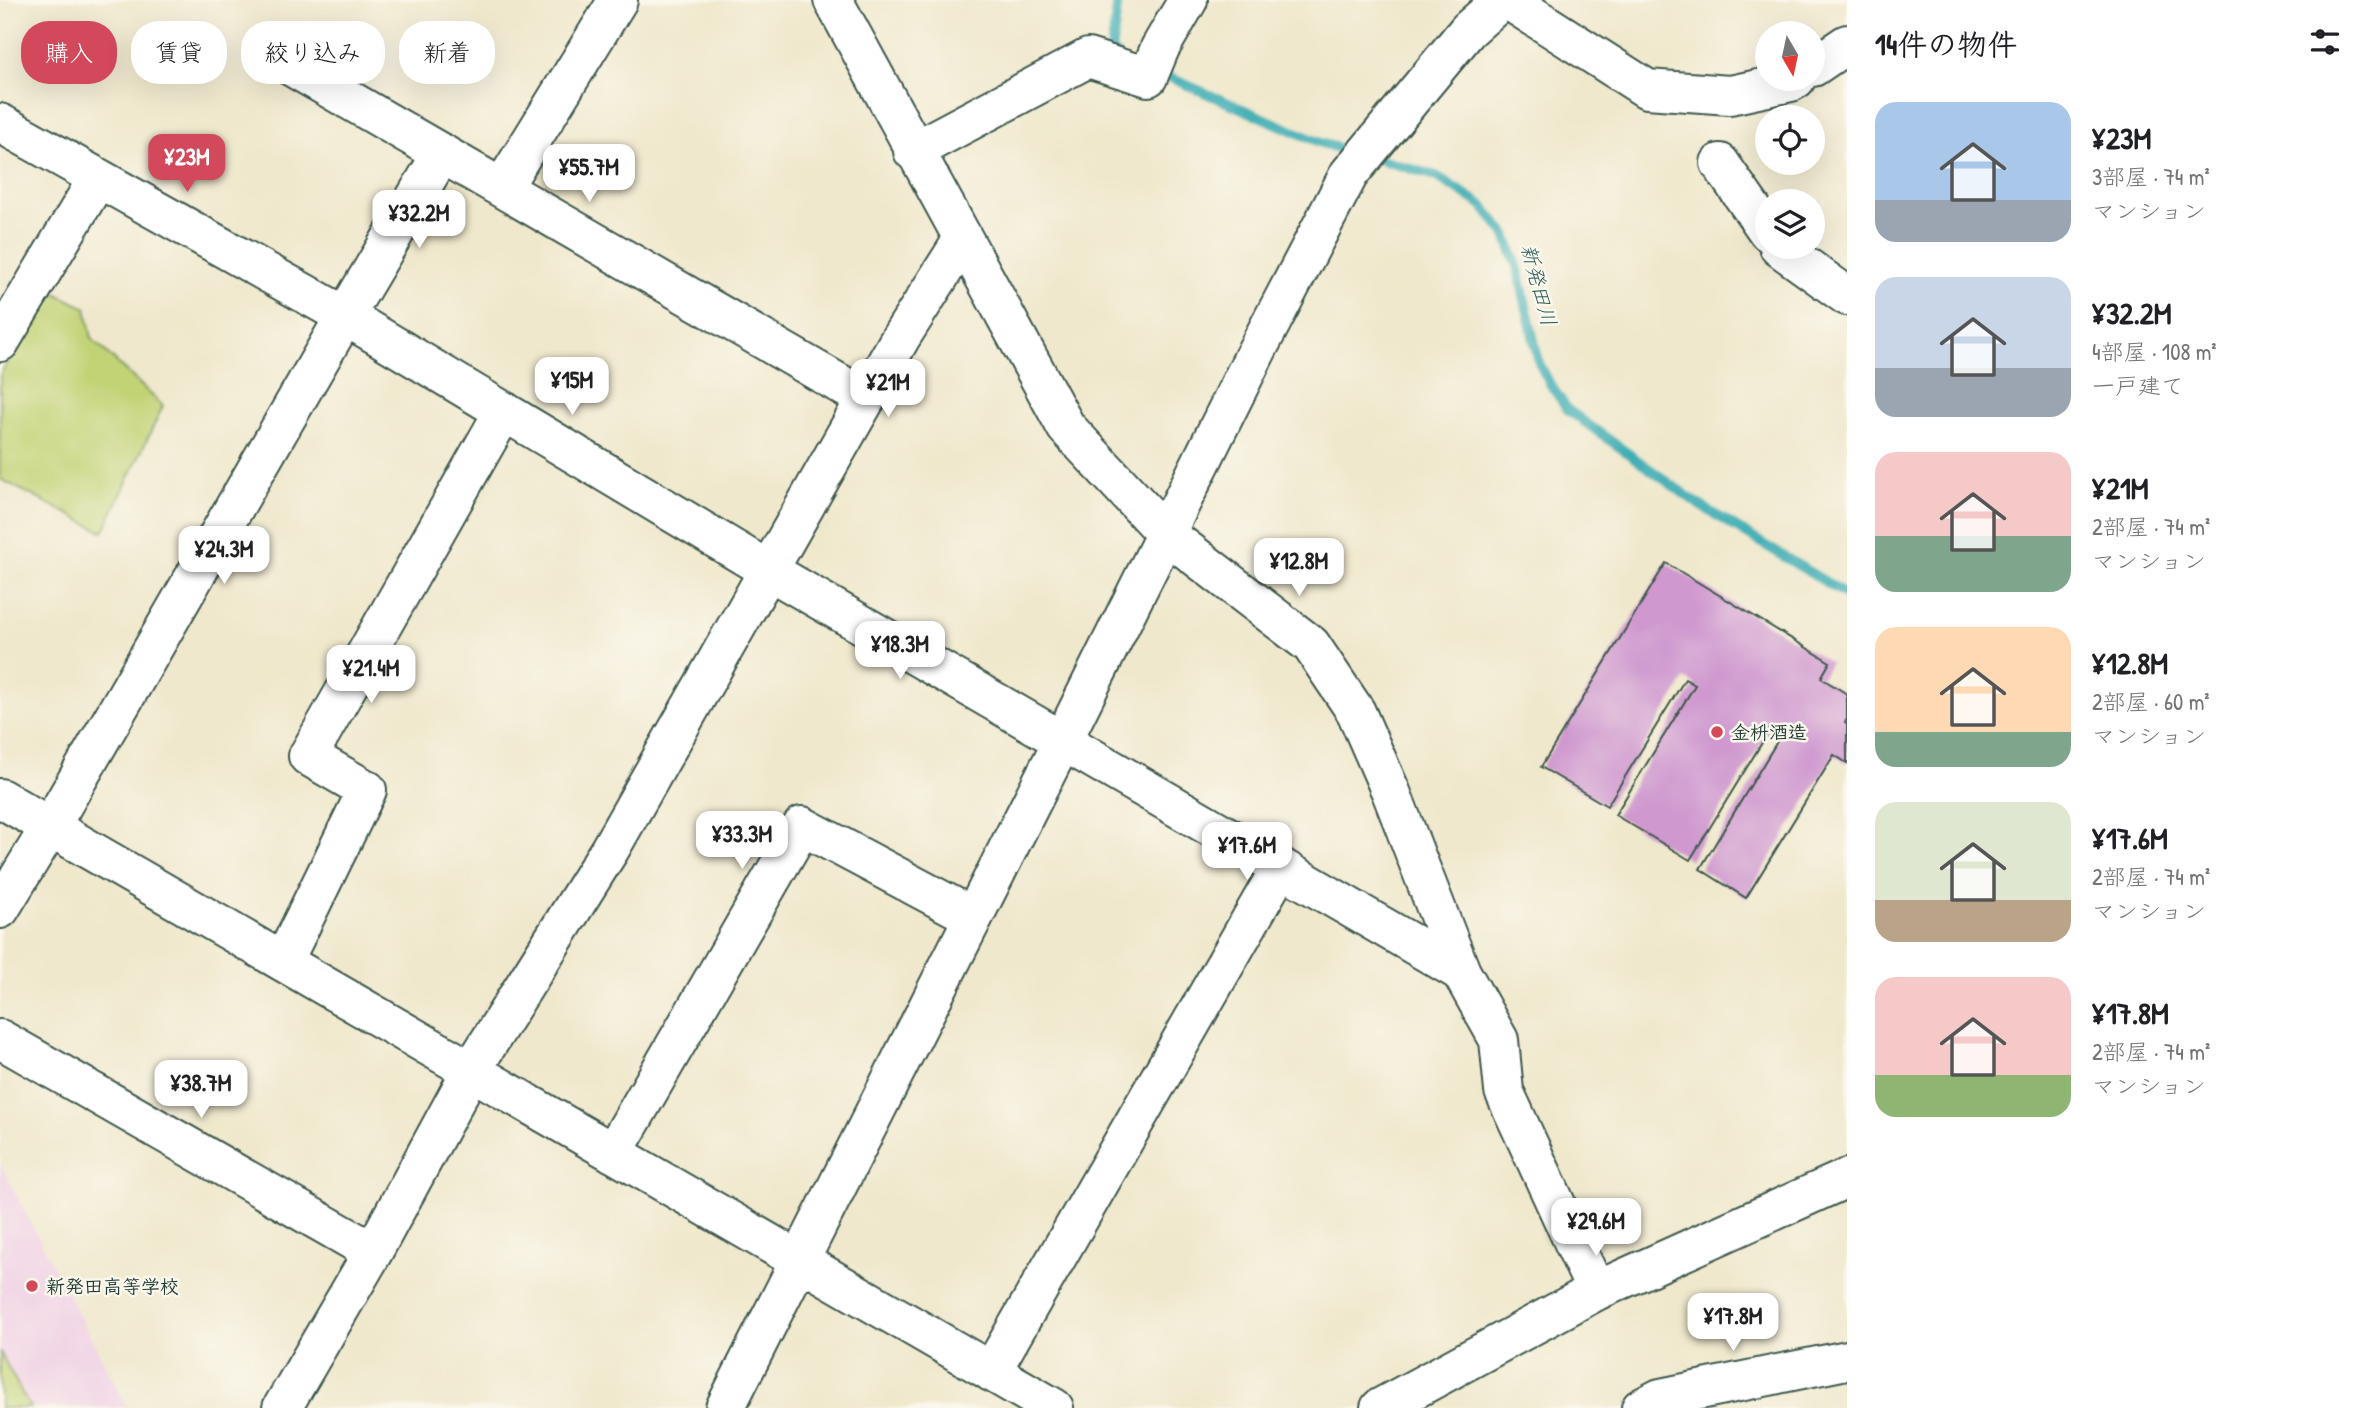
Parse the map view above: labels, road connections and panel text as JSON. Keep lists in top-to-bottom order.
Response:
{
  "water": ["新発田川"],
  "places": ["金枡酒造", "新発田高等学校"],
  "north": "bottom",
  "page": {
    "heading": "14件の物件",
    "chip": [
      "購入",
      "賃貸",
      "絞り込み",
      "新着"
    ],
    "list": [
      {
        "name": "¥23M",
        "note": "3部屋 · 74 m² · マンション"
      },
      {
        "name": "¥32.2M",
        "note": "4部屋 · 108 m² · 一戸建て"
      },
      {
        "name": "¥21M",
        "note": "2部屋 · 74 m² · マンション"
      },
      {
        "name": "¥12.8M",
        "note": "2部屋 · 60 m² · マンション"
      },
      {
        "name": "¥17.6M",
        "note": "2部屋 · 74 m² · マンション"
      },
      {
        "name": "¥17.8M",
        "note": "2部屋 · 74 m² · マンション"
      }
    ],
    "price": [
      "¥23M",
      "¥55.7M",
      "¥32.2M",
      "¥15M",
      "¥21M",
      "¥24.3M",
      "¥12.8M",
      "¥18.3M",
      "¥21.4M",
      "¥33.3M",
      "¥17.6M",
      "¥38.7M",
      "¥29.6M",
      "¥17.8M"
    ]
  }
}
